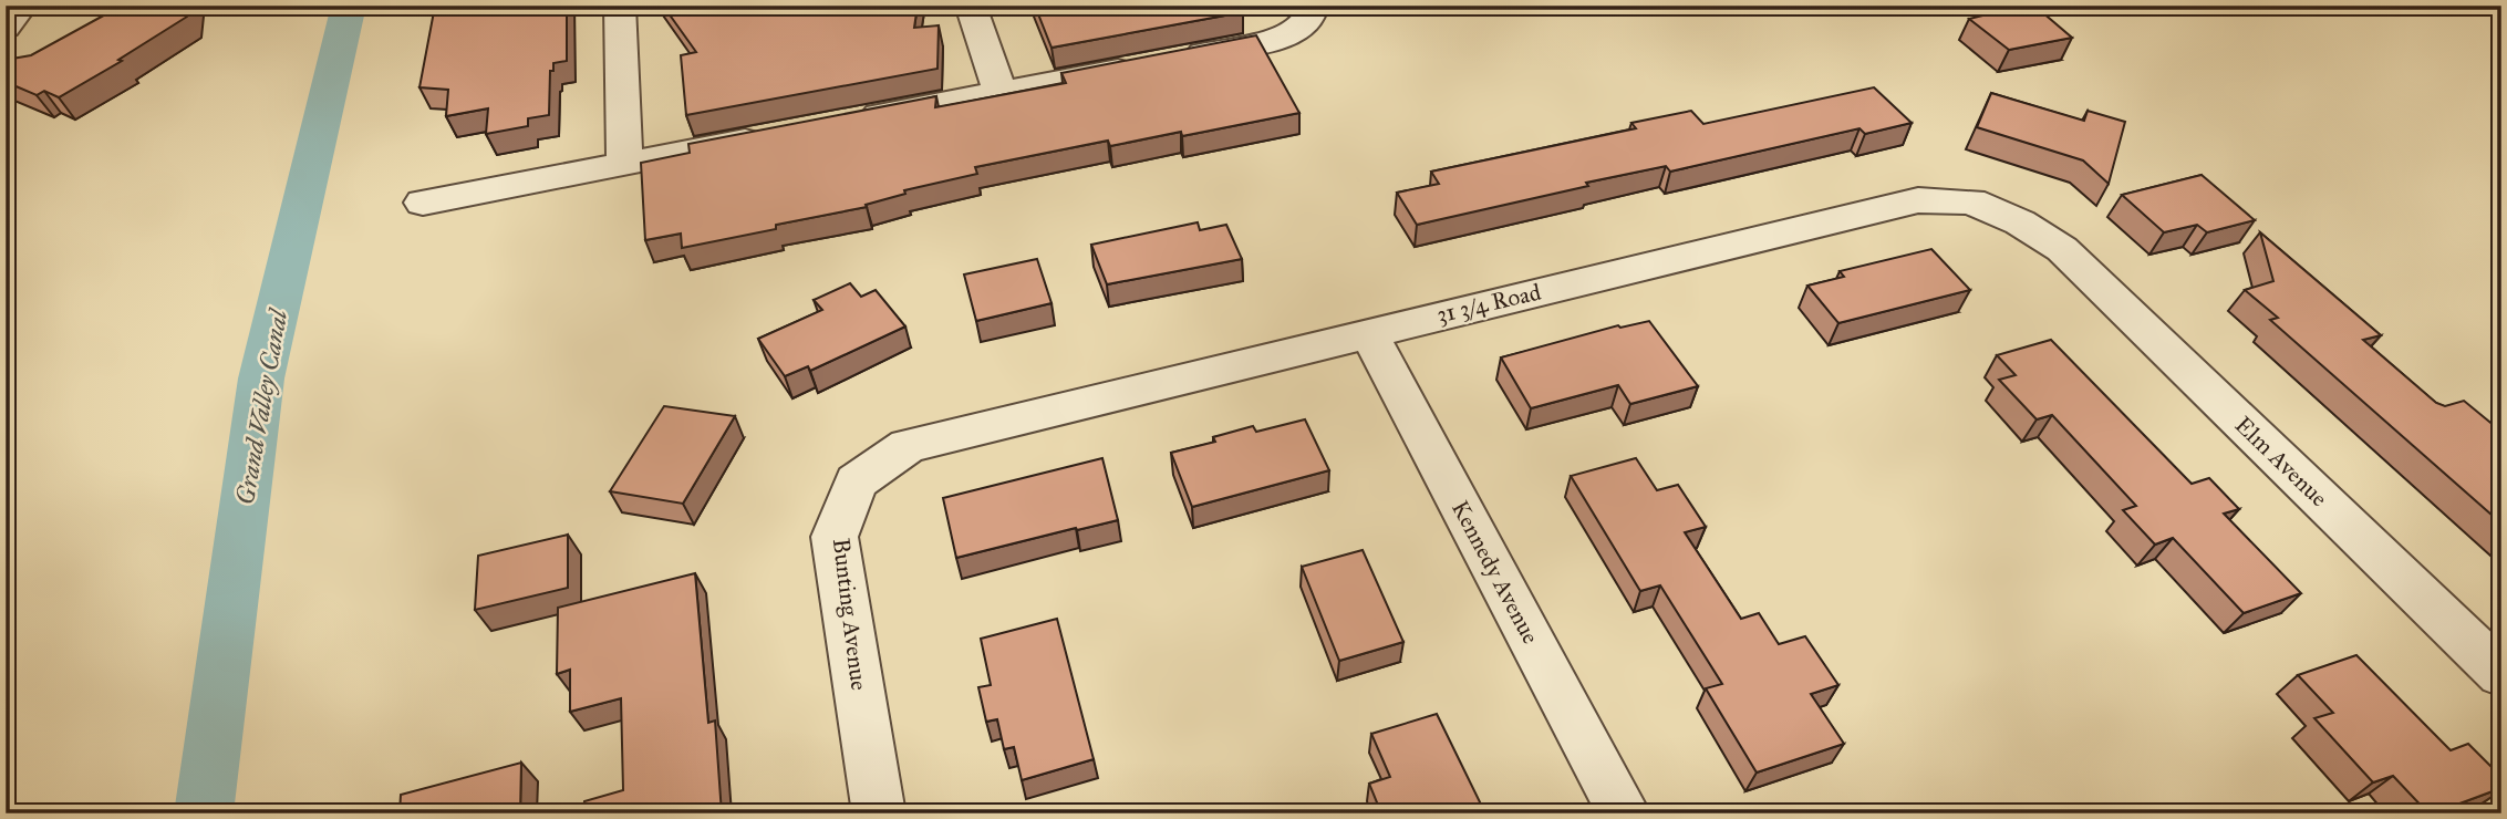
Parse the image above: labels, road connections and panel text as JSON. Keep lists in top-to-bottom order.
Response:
{
  "streets": {
    "street": [
      "31 3/4 Road",
      "Elm Avenue",
      "Kennedy Avenue",
      "Bunting Avenue"
    ]
  },
  "crossings": [
    ["31 3/4 Road", "Elm Avenue"],
    ["31 3/4 Road", "Kennedy Avenue"],
    ["31 3/4 Road", "Bunting Avenue"]
  ],
  "water": ["Grand Valley Canal"]
}
